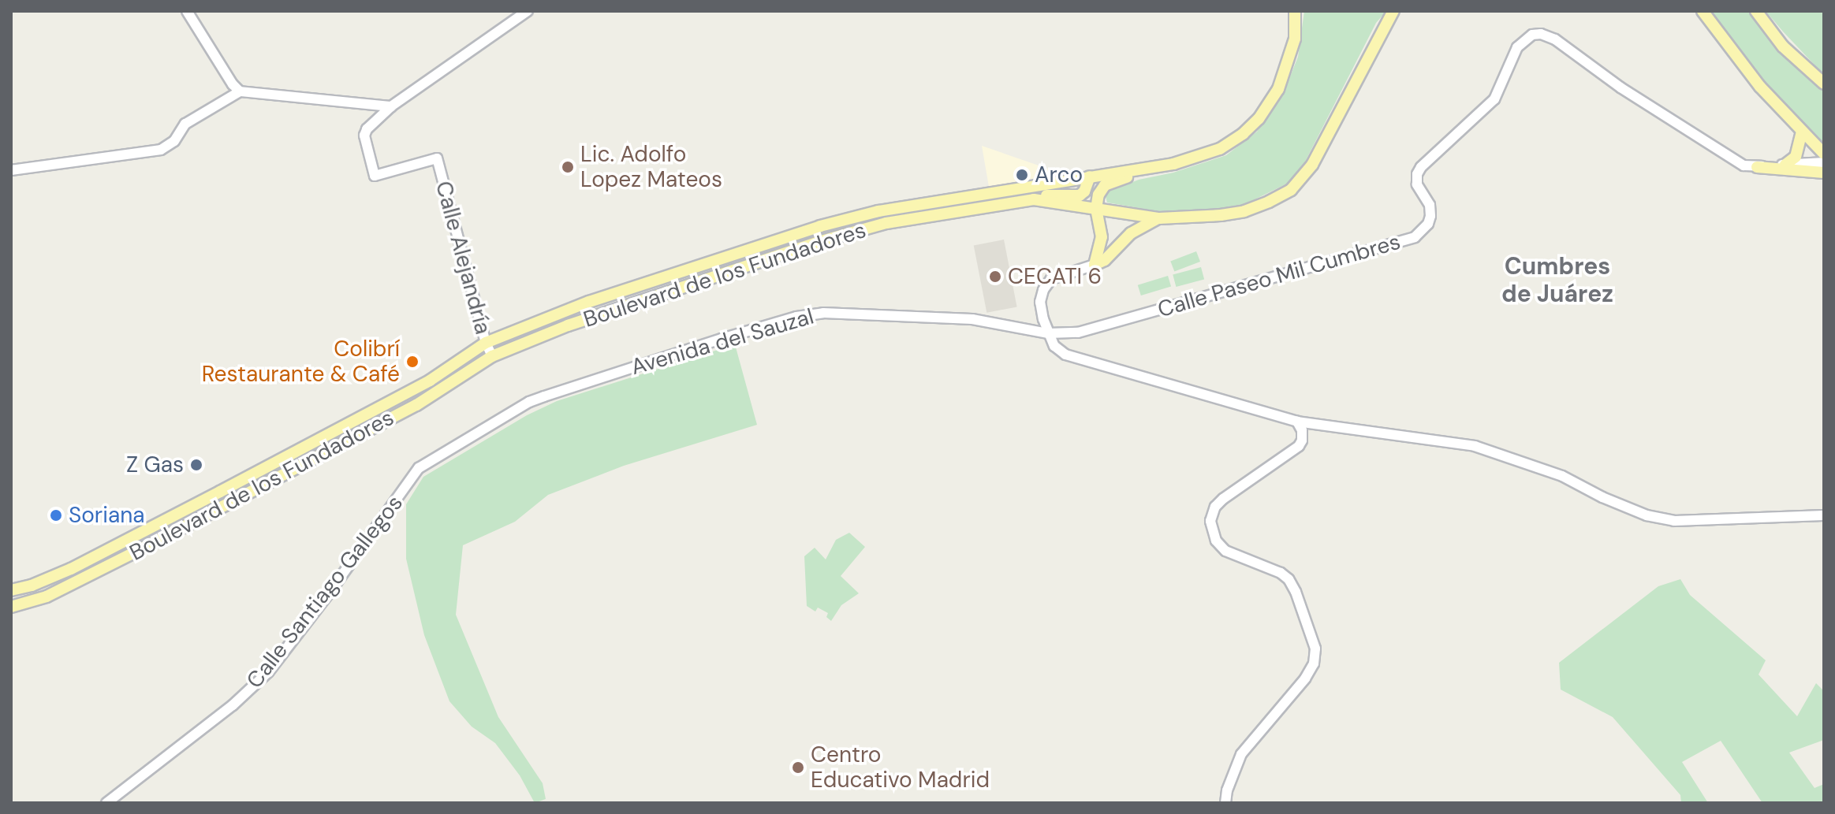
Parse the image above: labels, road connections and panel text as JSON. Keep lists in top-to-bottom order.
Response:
{
  "streets": {
    "main road": ["Boulevard de los Fundadores"],
    "street": [
      "Calle Alejandría",
      "Calle Paseo Mil Cumbres",
      "Avenida del Sauzal",
      "Calle Santiago Gallegos"
    ]
  },
  "crossings": [
    ["Calle Alejandría", "Boulevard de los Fundadores"],
    ["Calle Paseo Mil Cumbres", "Avenida del Sauzal"],
    ["Avenida del Sauzal", "Calle Santiago Gallegos"]
  ],
  "districts": ["Cumbres de Juárez"],
  "places": [
    "Lic. Adolfo Lopez Mateos",
    "Arco",
    "CECATI 6",
    "Colibrí Restaurante & Café",
    "Z Gas",
    "Soriana",
    "Centro Educativo Madrid"
  ]
}
